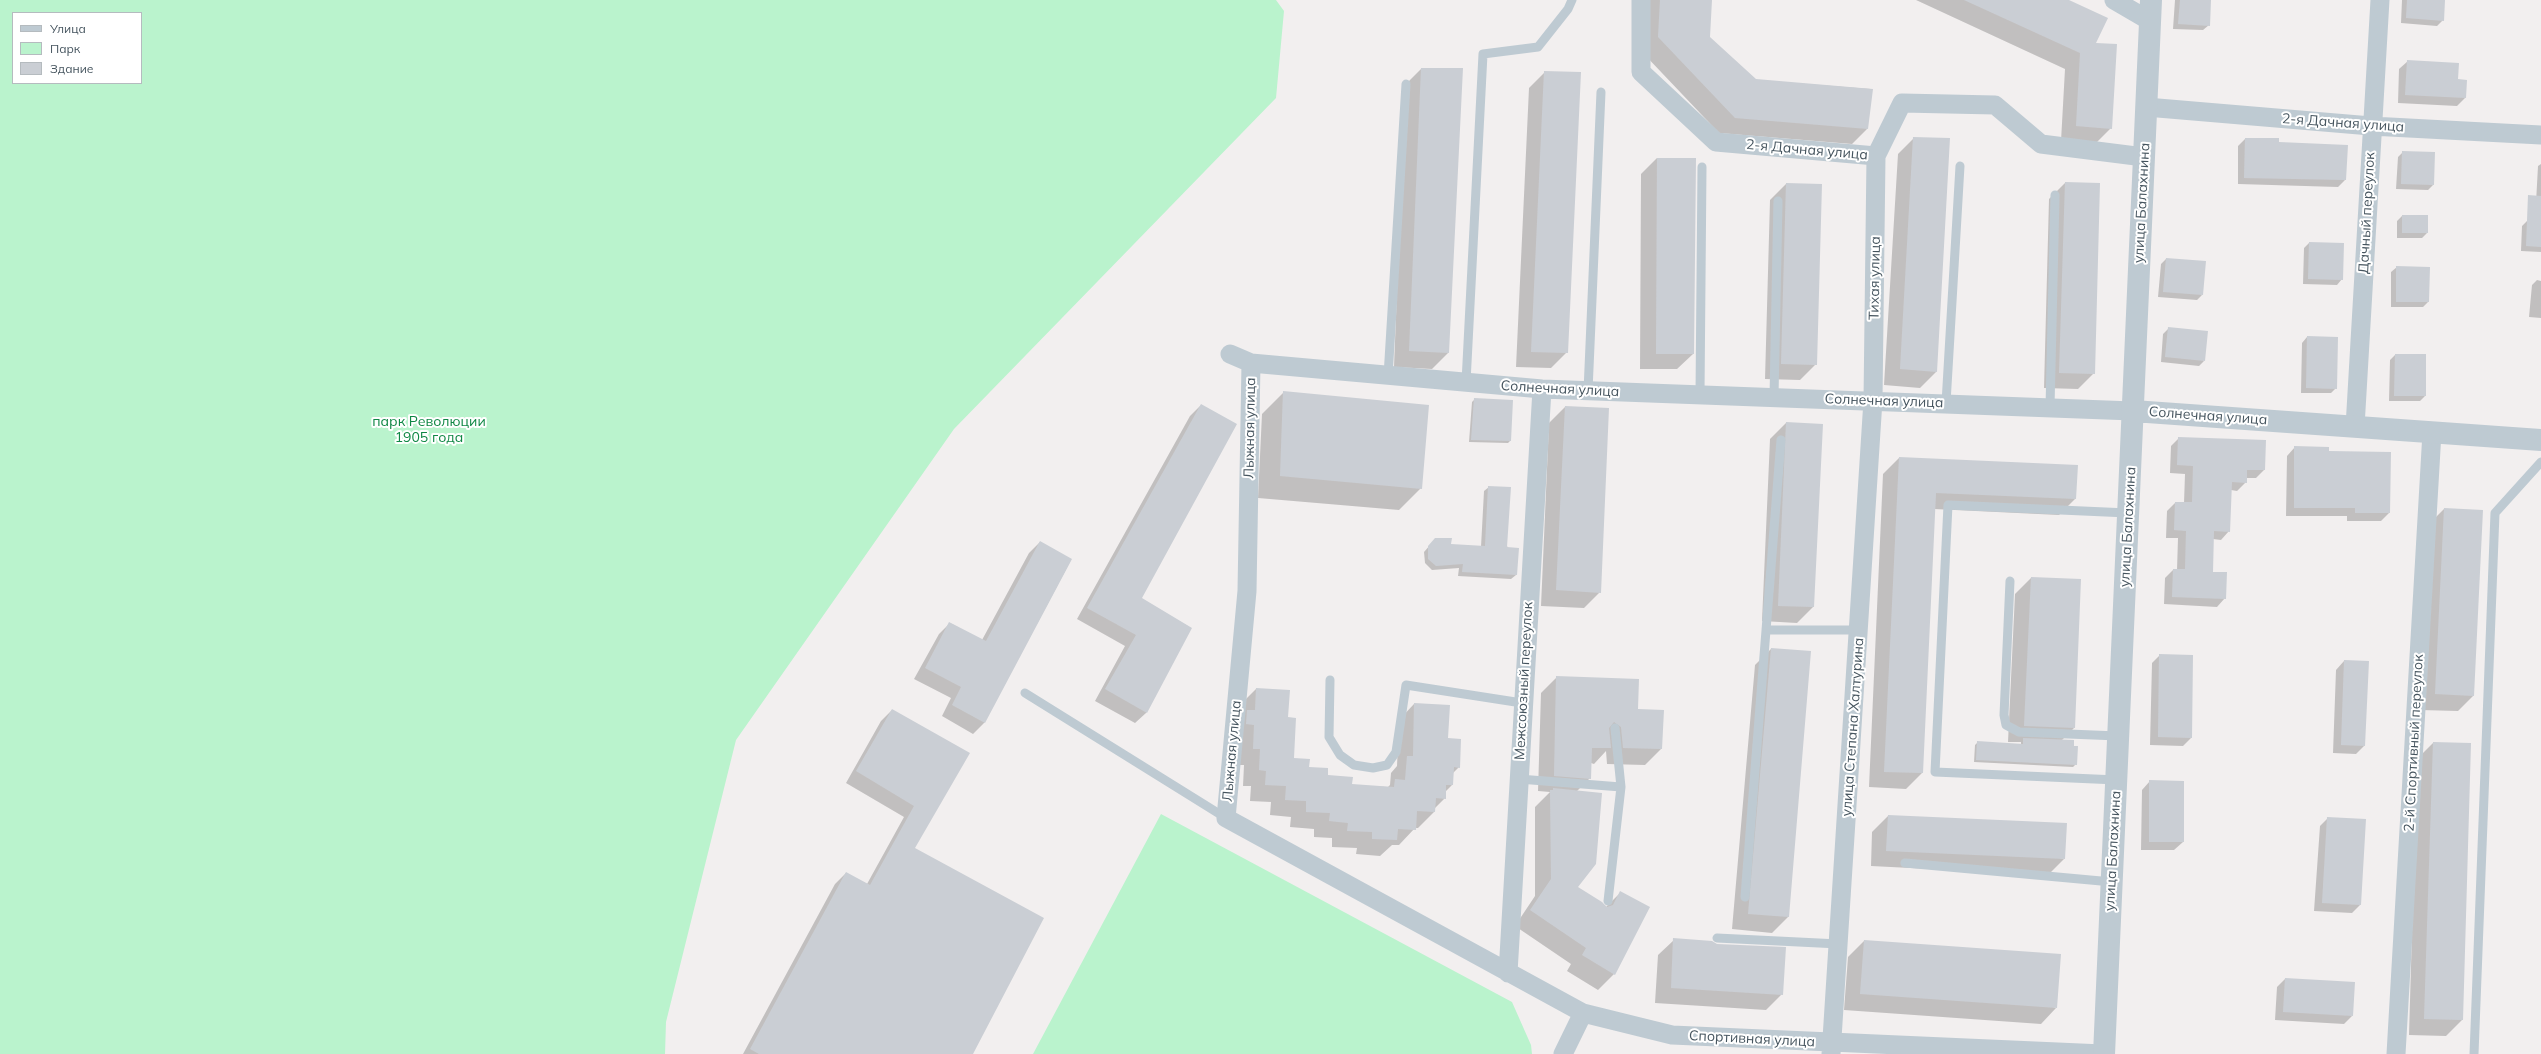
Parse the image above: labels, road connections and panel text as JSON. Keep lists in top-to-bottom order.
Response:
{
  "streets": {
    "street": [
      "2-я Дачная улица",
      "улица Балахнина",
      "Дачный переулок",
      "Тихая улица",
      "Солнечная улица",
      "Лыжная улица",
      "Межсоюзный переулок",
      "улица Степана Халтурина",
      "2-й Спортивный переулок",
      "Спортивная улица"
    ]
  },
  "crossings": [
    ["2-я Дачная улица", "улица Балахнина"],
    ["2-я Дачная улица", "Дачный переулок"],
    ["2-я Дачная улица", "Тихая улица"],
    ["улица Балахнина", "Солнечная улица"],
    ["улица Балахнина", "Спортивная улица"],
    ["Дачный переулок", "Солнечная улица"],
    ["Тихая улица", "Солнечная улица"],
    ["Тихая улица", "улица Степана Халтурина"],
    ["Солнечная улица", "Лыжная улица"],
    ["Солнечная улица", "Межсоюзный переулок"],
    ["Солнечная улица", "улица Степана Халтурина"],
    ["Солнечная улица", "2-й Спортивный переулок"],
    ["Лыжная улица", "Межсоюзный переулок"],
    ["Лыжная улица", "Спортивная улица"],
    ["Межсоюзный переулок", "Спортивная улица"],
    ["улица Степана Халтурина", "Спортивная улица"]
  ],
  "parks": ["парк Революции 1905 года"],
  "legend": ["Улица", "Парк", "Здание"]
}
